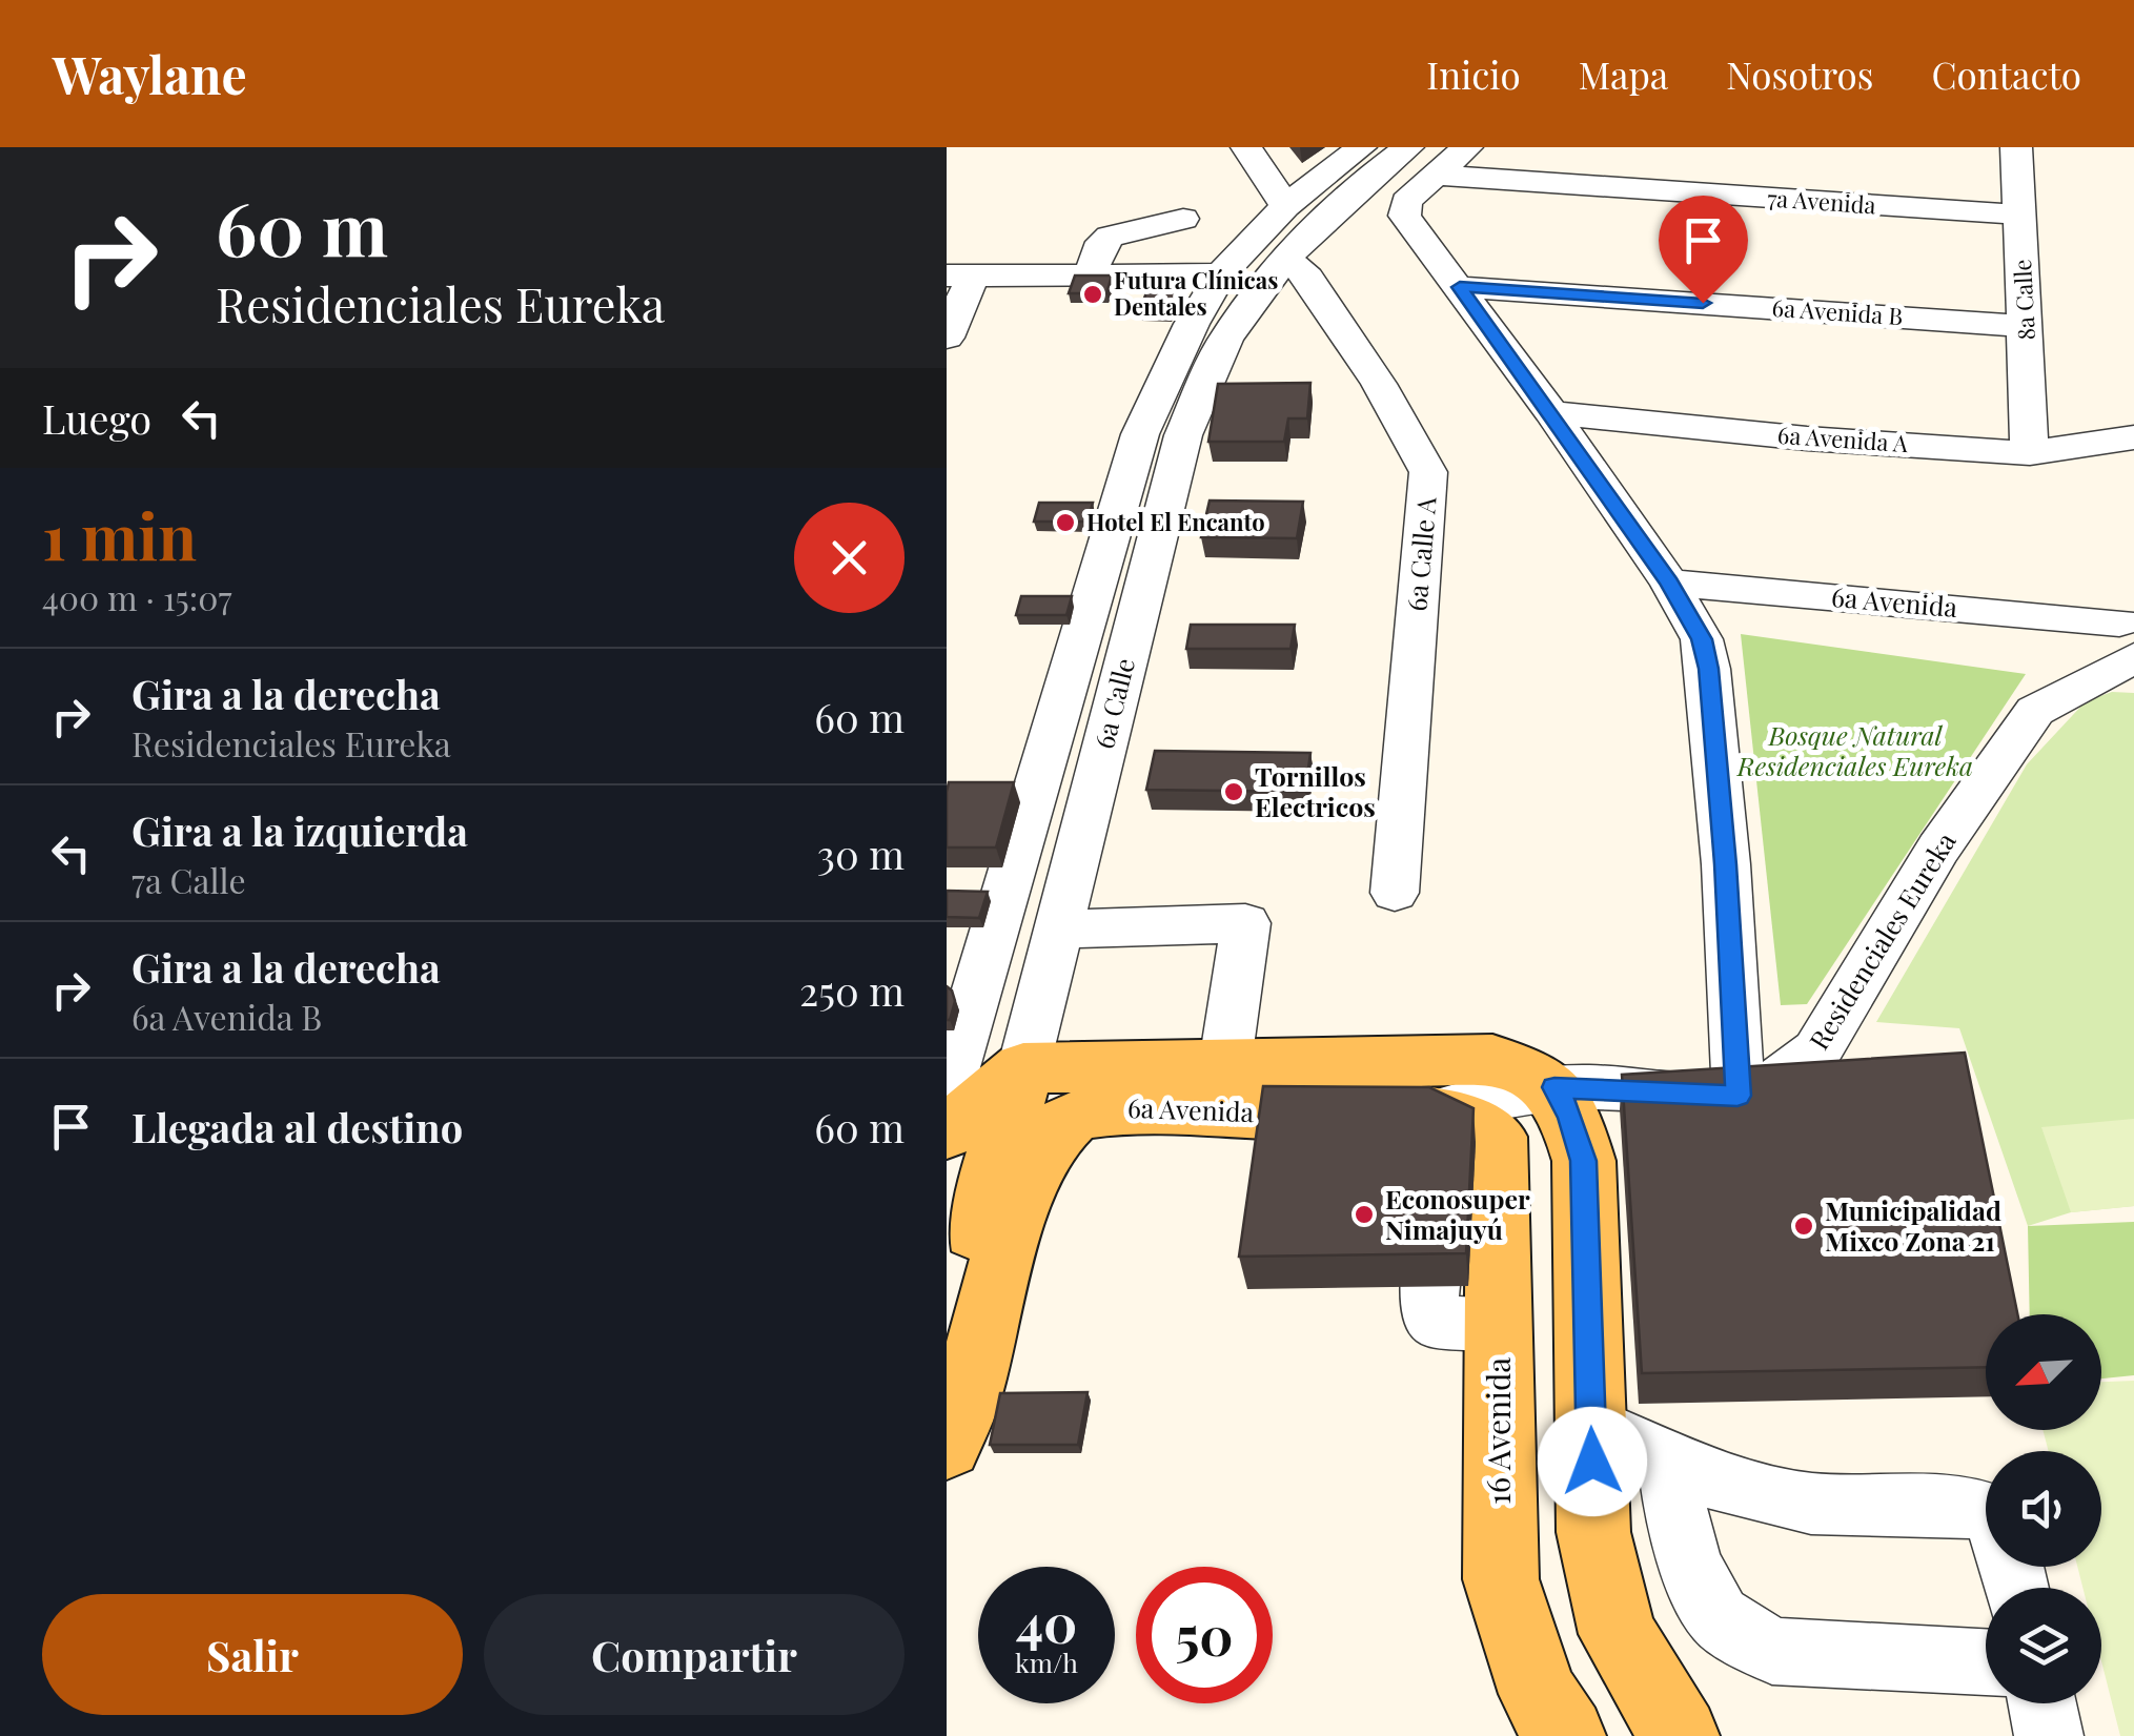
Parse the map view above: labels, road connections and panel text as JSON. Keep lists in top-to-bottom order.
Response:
{
  "streets": {
    "main road": ["6a Avenida", "6a Calle", "16 Avenida"],
    "street": [
      "7a Avenida",
      "8a Calle",
      "6a Avenida B",
      "6a Avenida A",
      "6a Calle A",
      "Residenciales Eureka"
    ]
  },
  "crossings": [
    ["7a Avenida", "8a Calle"],
    ["7a Avenida", "6a Calle"],
    ["8a Calle", "6a Avenida B"],
    ["8a Calle", "6a Avenida A"],
    ["6a Calle A", "6a Calle"],
    ["6a Avenida", "6a Calle"],
    ["6a Avenida", "Residenciales Eureka"],
    ["6a Avenida", "16 Avenida"]
  ],
  "parks": ["Bosque Natural Residenciales Eureka"],
  "places": [
    "Futura Clínicas Dentales",
    "Hotel El Encanto",
    "Tornillos Electricos",
    "Econosuper Nimajuyú",
    "Municipalidad Mixco Zona 21"
  ],
  "north": "bottom left",
  "page": {
    "header": "Waylane",
    "nav": [
      "Inicio",
      "Mapa",
      "Nosotros",
      "Contacto"
    ],
    "turn": ["60 m", "Residenciales Eureka"],
    "then": "Luego",
    "heading": ["1 min", "400 m · 15:07"],
    "list": [
      {
        "name": "Gira a la derecha",
        "note": "Residenciales Eureka",
        "value": "60 m"
      },
      {
        "name": "Gira a la izquierda",
        "note": "7a Calle",
        "value": "30 m"
      },
      {
        "name": "Gira a la derecha",
        "note": "6a Avenida B",
        "value": "250 m"
      },
      {
        "name": "Llegada al destino",
        "value": "60 m"
      }
    ],
    "speed": "40 km/h",
    "limit": "50",
    "buttons": ["Salir", "Compartir"]
  }
}
